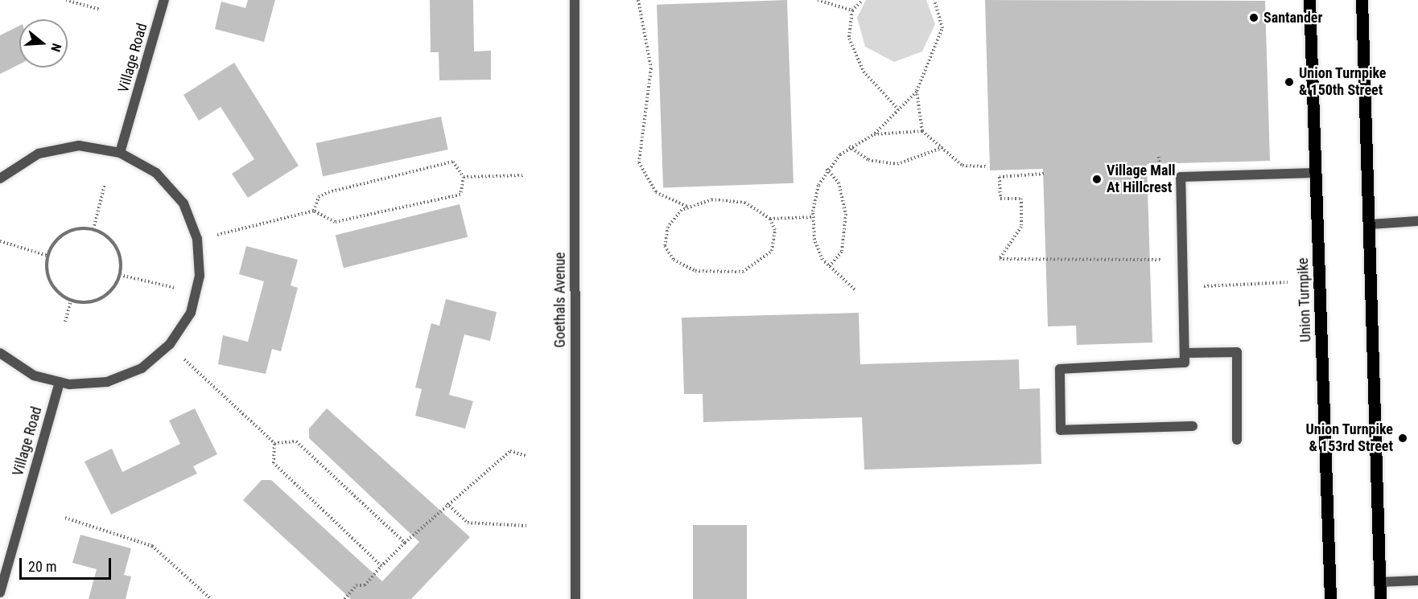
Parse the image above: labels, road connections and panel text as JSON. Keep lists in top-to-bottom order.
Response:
{
  "streets": {
    "main road": ["Union Turnpike"],
    "street": ["Village Road", "Goethals Avenue"]
  },
  "places": [
    "Santander",
    "Union Turnpike & 150th Street",
    "Village Mall At Hillcrest",
    "Union Turnpike & 153rd Street"
  ],
  "scale_bar": "20 m",
  "north": "right"
}
